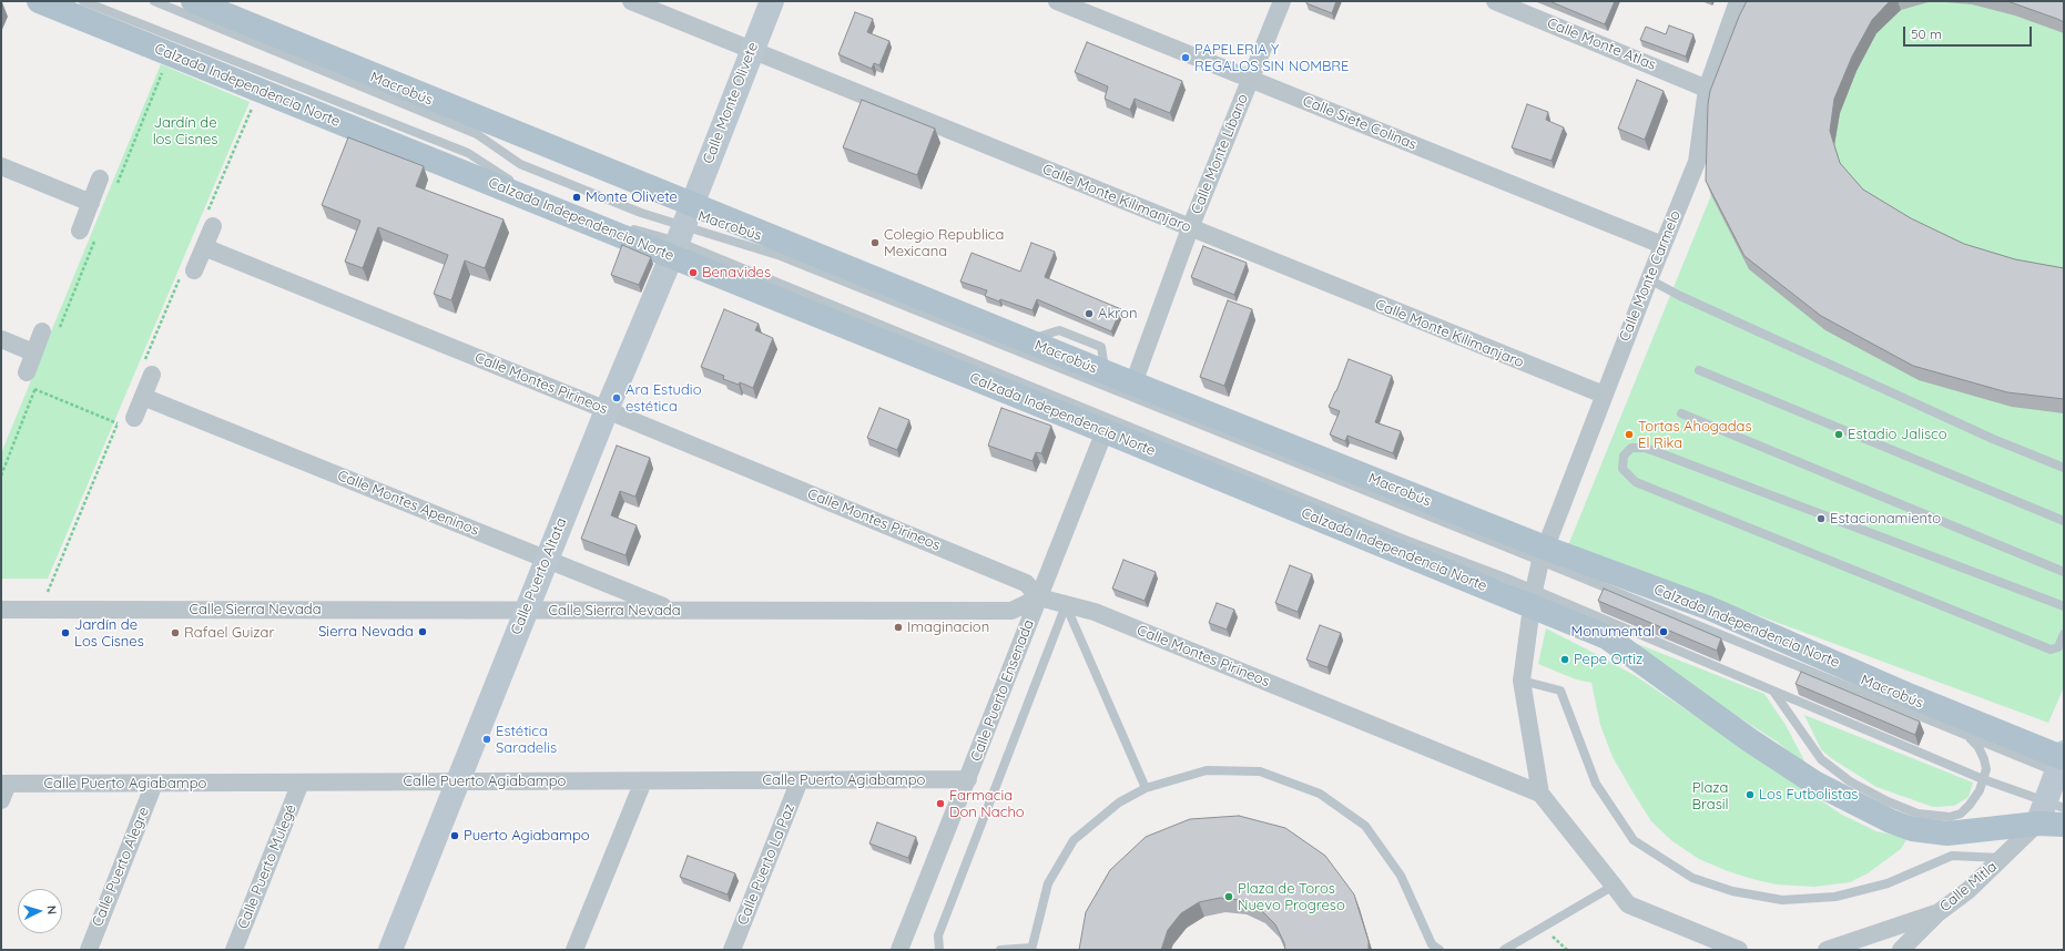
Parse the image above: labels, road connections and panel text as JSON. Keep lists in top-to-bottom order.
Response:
{
  "streets": {
    "main road": ["Calzada Independencia Norte"],
    "street": [
      "Calle Monte Atlas",
      "Calle Monte Olivete",
      "Calle Siete Colinas",
      "Calle Monte Líbano",
      "Calle Monte Kilimanjaro",
      "Calle Monte Carmelo",
      "Calle Montes Pirineos",
      "Calle Montes Apeninos",
      "Calle Puerto Altata",
      "Calle Sierra Nevada",
      "Calle Puerto Ensenada",
      "Calle Puerto Agiabampo",
      "Calle Puerto La Paz",
      "Calle Puerto Alegre",
      "Calle Puerto Mulegé",
      "Calle Mitla"
    ],
    "lane": ["Macrobús"]
  },
  "crossings": [
    ["Calle Monte Atlas", "Calle Monte Carmelo"],
    ["Calzada Independencia Norte", "Macrobús"],
    ["Calzada Independencia Norte", "Calle Monte Olivete"],
    ["Calzada Independencia Norte", "Calle Monte Líbano"],
    ["Calzada Independencia Norte", "Calle Monte Carmelo"],
    ["Calzada Independencia Norte", "Calle Puerto Altata"],
    ["Calzada Independencia Norte", "Calle Puerto Ensenada"],
    ["Calzada Independencia Norte", "Calle Mitla"],
    ["Macrobús", "Calle Monte Olivete"],
    ["Macrobús", "Calle Monte Carmelo"],
    ["Macrobús", "Calle Puerto Altata"],
    ["Macrobús", "Calle Mitla"],
    ["Calle Monte Olivete", "Calle Monte Kilimanjaro"],
    ["Calle Monte Olivete", "Calle Puerto Altata"],
    ["Calle Siete Colinas", "Calle Monte Líbano"],
    ["Calle Siete Colinas", "Calle Monte Carmelo"],
    ["Calle Monte Líbano", "Calle Monte Kilimanjaro"],
    ["Calle Monte Kilimanjaro", "Calle Monte Carmelo"],
    ["Calle Montes Pirineos", "Calle Puerto Altata"],
    ["Calle Montes Pirineos", "Calle Sierra Nevada"],
    ["Calle Montes Pirineos", "Calle Puerto Ensenada"],
    ["Calle Montes Apeninos", "Calle Puerto Altata"],
    ["Calle Montes Apeninos", "Calle Sierra Nevada"],
    ["Calle Puerto Altata", "Calle Sierra Nevada"],
    ["Calle Puerto Altata", "Calle Puerto Agiabampo"],
    ["Calle Sierra Nevada", "Calle Puerto Ensenada"],
    ["Calle Puerto Ensenada", "Calle Puerto Agiabampo"],
    ["Calle Puerto Agiabampo", "Calle Puerto La Paz"],
    ["Calle Puerto Agiabampo", "Calle Puerto Alegre"],
    ["Calle Puerto Agiabampo", "Calle Puerto Mulegé"]
  ],
  "parks": ["Jardín de los Cisnes", "Plaza Brasil"],
  "places": [
    "PAPELERIA Y REGALOS SIN NOMBRE",
    "Monte Olivete",
    "Colegio Republica Mexicana",
    "Benavides",
    "Akron",
    "Ara Estudio estética",
    "Tortas Ahogadas El Rika",
    "Estadio Jalisco",
    "Estacionamiento",
    "Imaginacion",
    "Sierra Nevada",
    "Monumental",
    "Jardín de Los Cisnes",
    "Rafael Guizar",
    "Pepe Ortiz",
    "Estética Saradelis",
    "Los Futbolistas",
    "Farmacia Don Nacho",
    "Puerto Agiabampo",
    "Plaza de Toros Nuevo Progreso"
  ],
  "scale_bar": "50 m",
  "north": "right"
}
